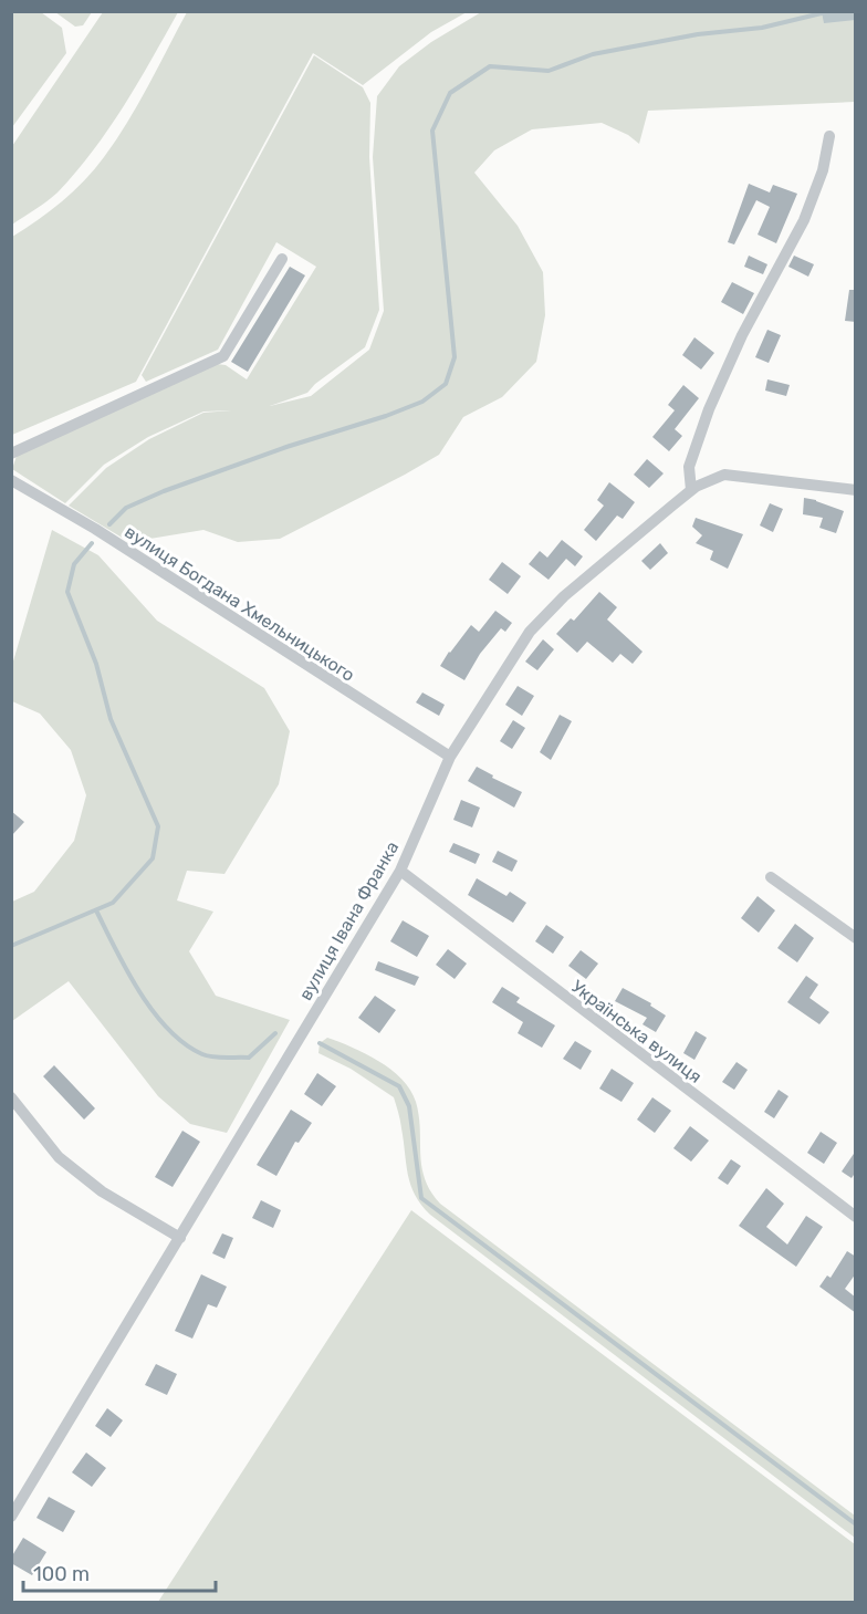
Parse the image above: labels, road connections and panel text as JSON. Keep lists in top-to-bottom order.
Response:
{
  "streets": {
    "street": ["вулиця Богдана Хмельницького", "вулиця Івана Франка", "Українська вулиця"]
  },
  "crossings": [
    ["вулиця Богдана Хмельницького", "вулиця Івана Франка"],
    ["вулиця Івана Франка", "Українська вулиця"]
  ],
  "scale_bar": "100 m"
}
